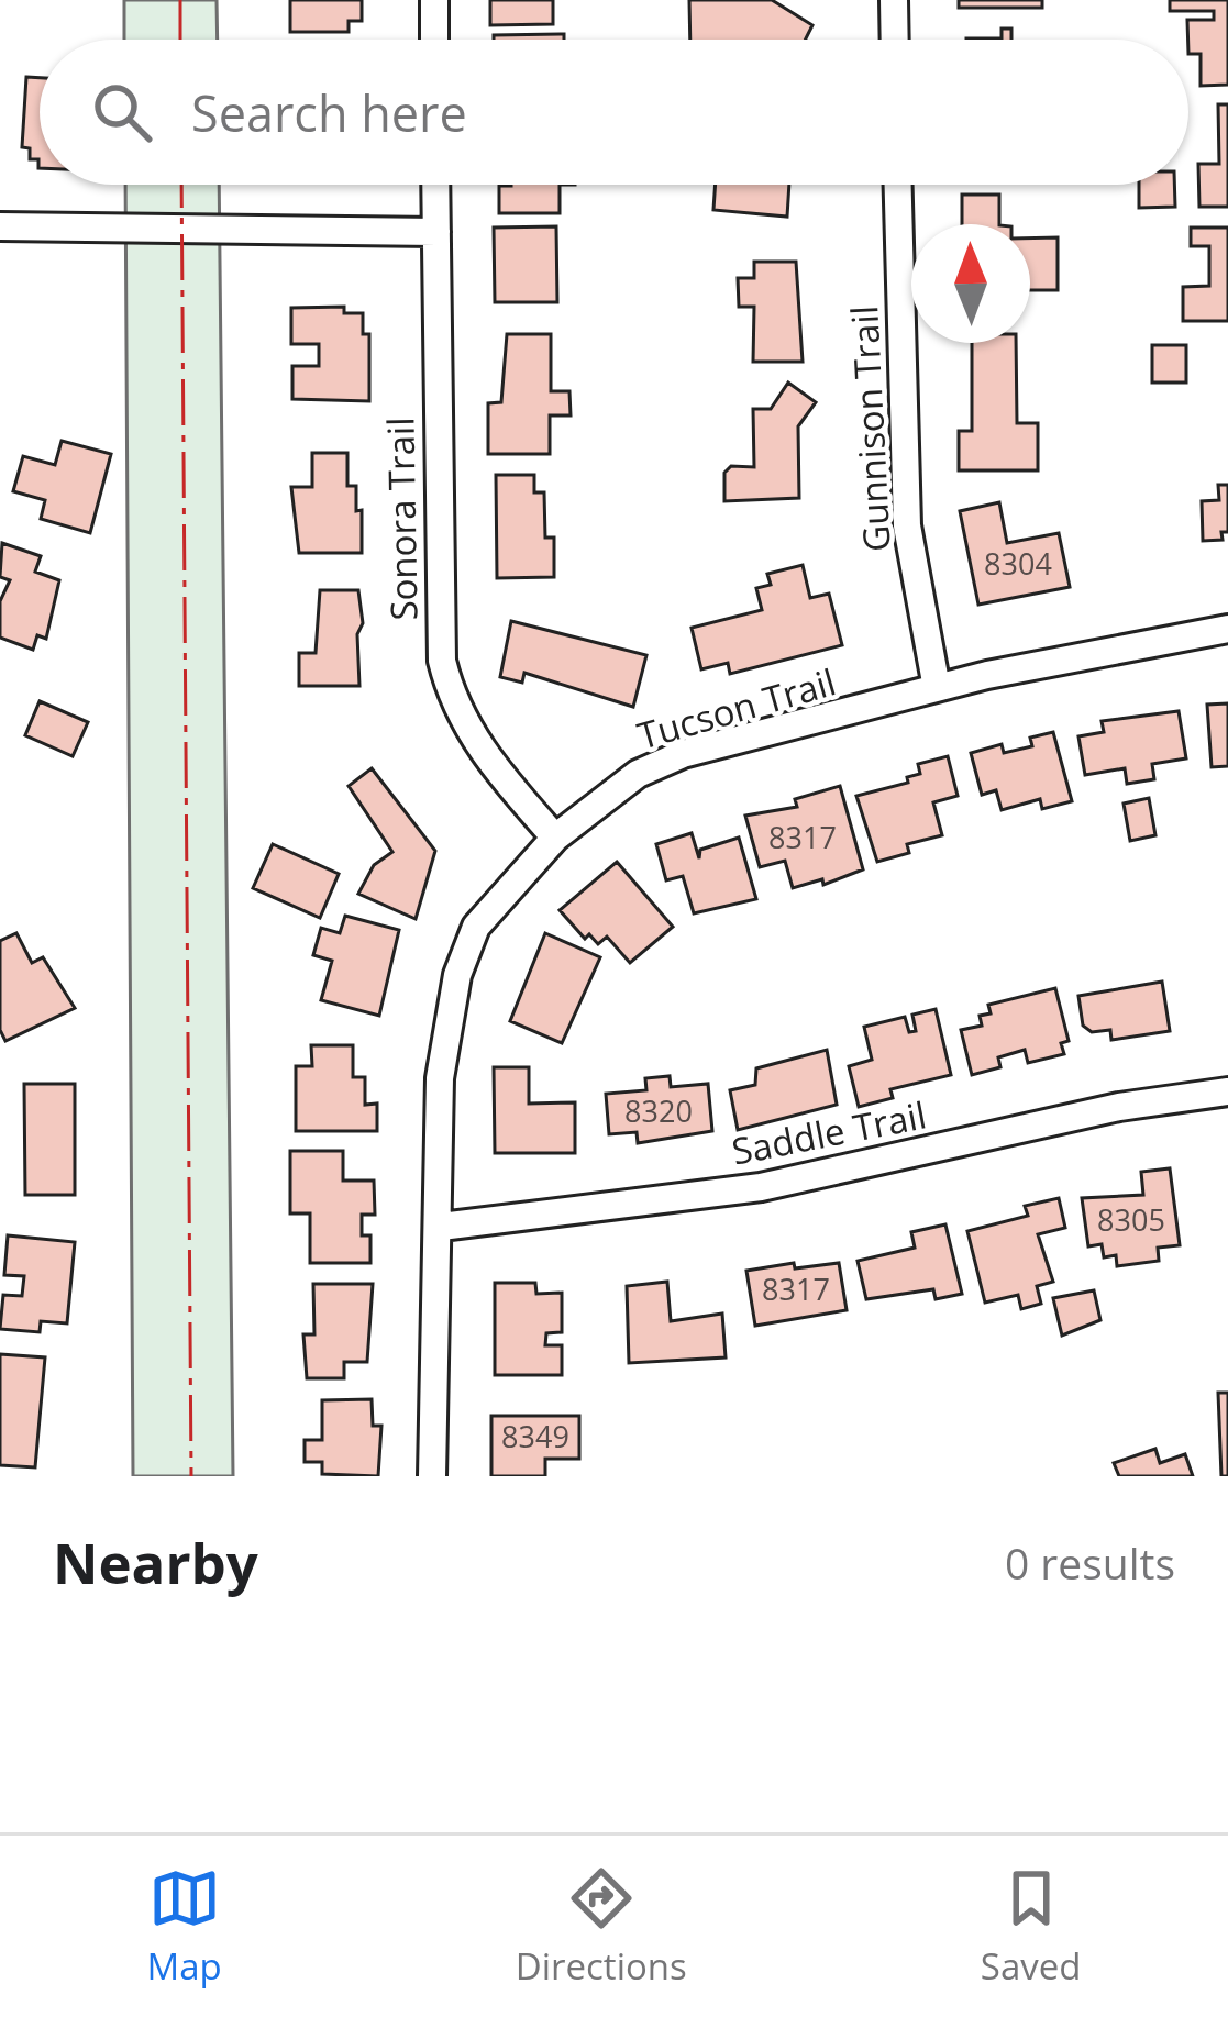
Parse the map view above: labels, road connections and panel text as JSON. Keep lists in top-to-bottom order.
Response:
{
  "streets": {
    "street": [
      "Gunnison Trail",
      "Sonora Trail",
      "Tucson Trail",
      "Saddle Trail"
    ]
  },
  "crossings": [
    ["Gunnison Trail", "Tucson Trail"],
    ["Sonora Trail", "Tucson Trail"],
    ["Tucson Trail", "Saddle Trail"]
  ],
  "house_numbers": [
    "8304",
    "8317",
    "8320",
    "8305",
    "8317",
    "8349"
  ],
  "north": "top",
  "page": {
    "search": "Search here",
    "heading": ["Nearby", "0 results"],
    "nav": ["Map", "Directions", "Saved"]
  }
}
